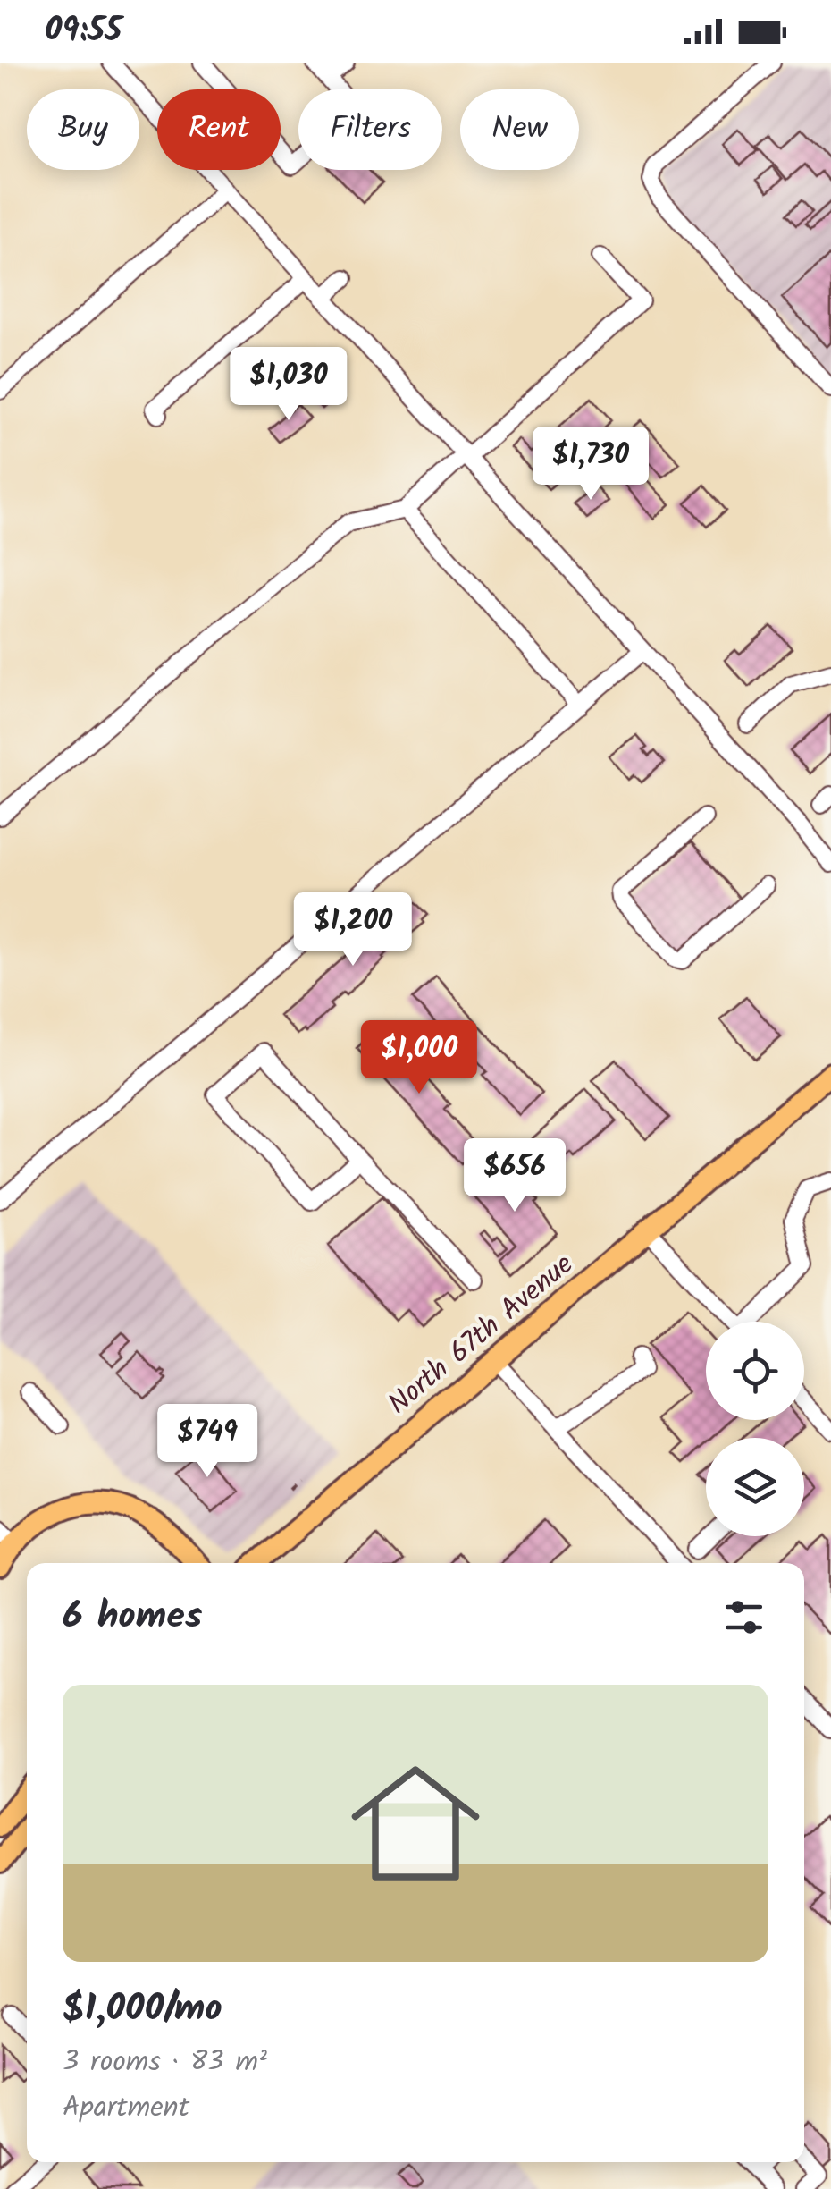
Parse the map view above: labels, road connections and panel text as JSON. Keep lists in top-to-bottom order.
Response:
{
  "streets": {
    "main road": ["North 67th Avenue"]
  },
  "page": {
    "status": "09:55",
    "chip": [
      "Buy",
      "Rent",
      "Filters",
      "New"
    ],
    "price": [
      "$1,030",
      "$1,730",
      "$1,200",
      "$1,000",
      "$656",
      "$749"
    ],
    "heading": "6 homes",
    "list": [
      {
        "name": "$1,000/mo",
        "note": "3 rooms · 83 m² · Apartment"
      }
    ]
  }
}
